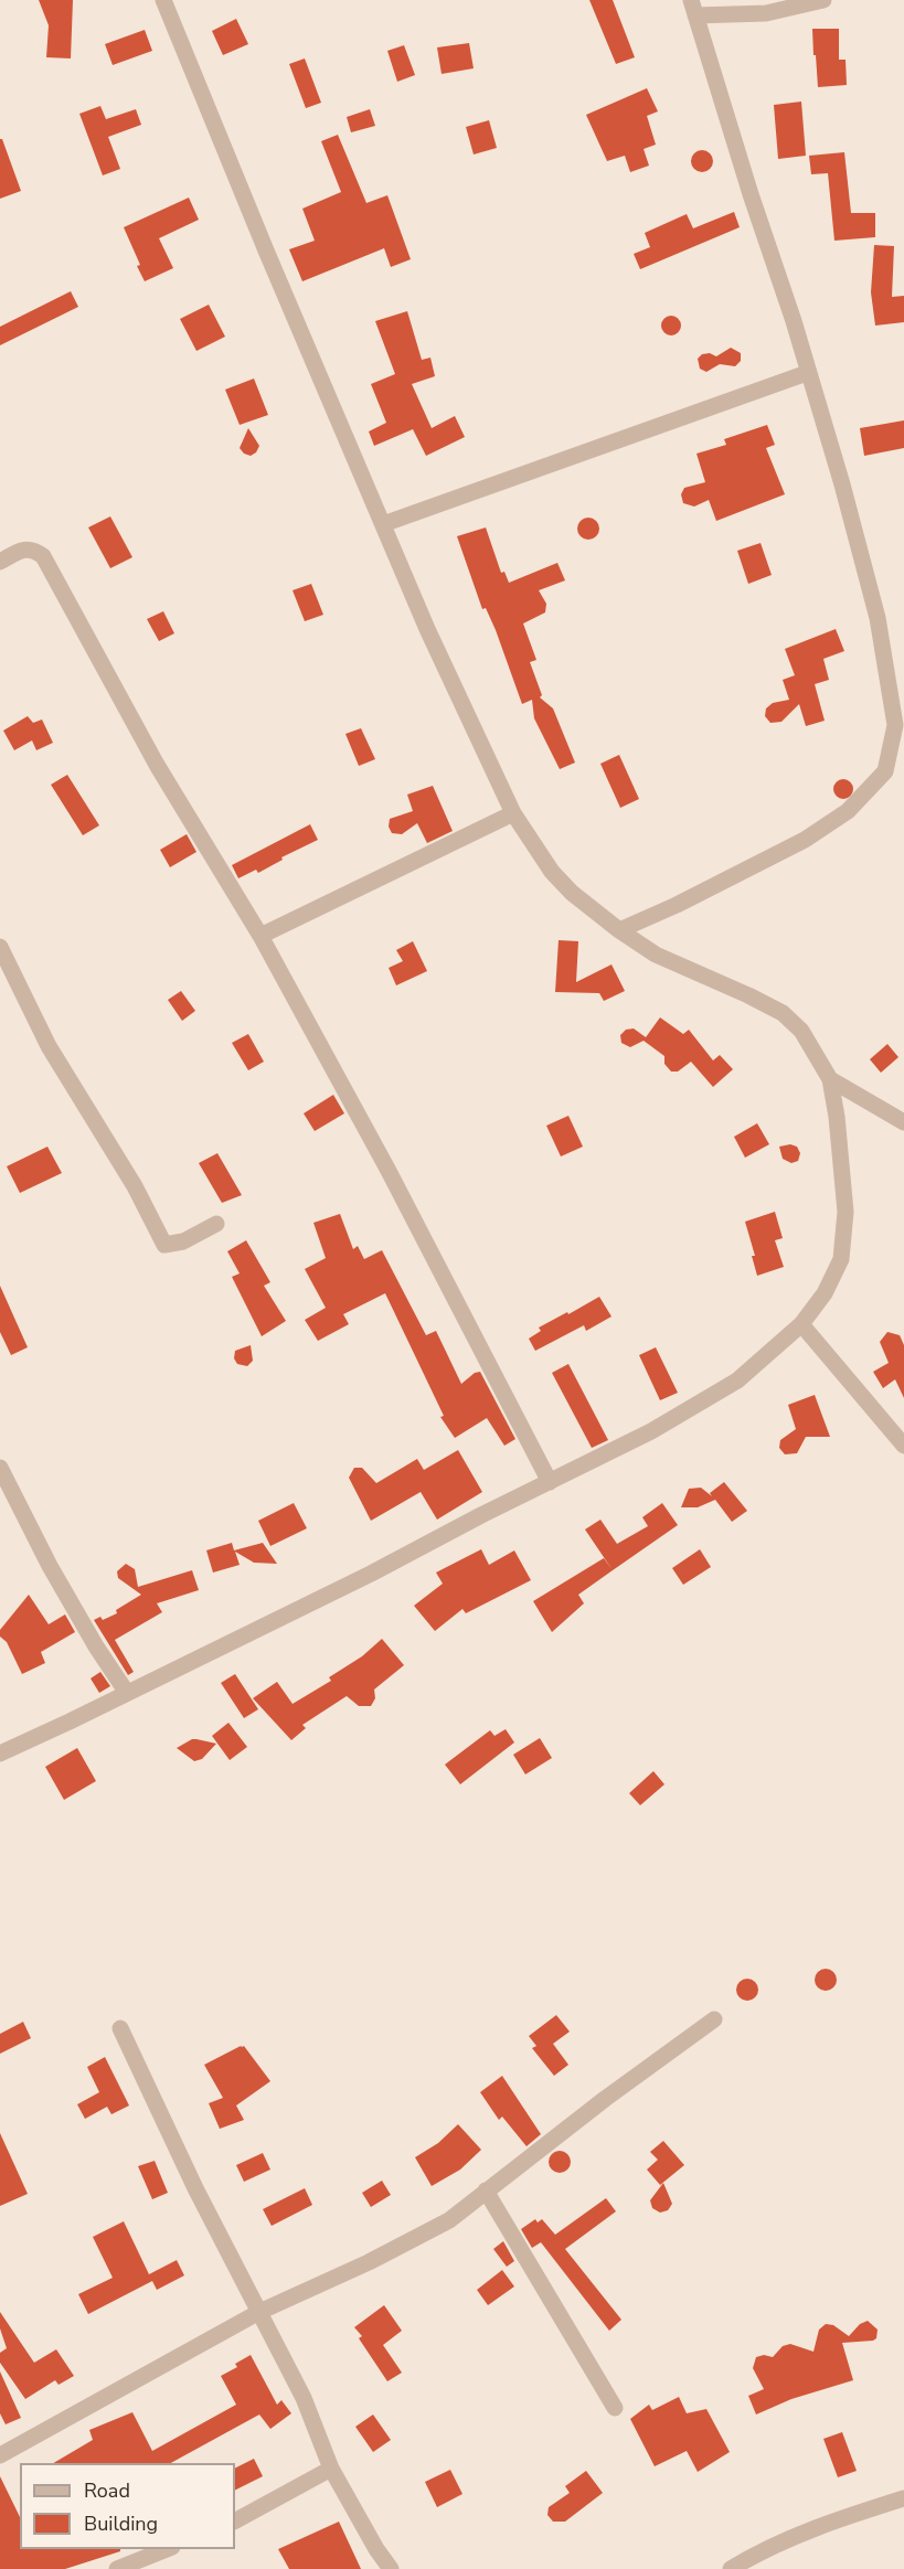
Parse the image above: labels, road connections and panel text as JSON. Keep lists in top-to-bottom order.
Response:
{
  "legend": ["Road", "Building"]
}
